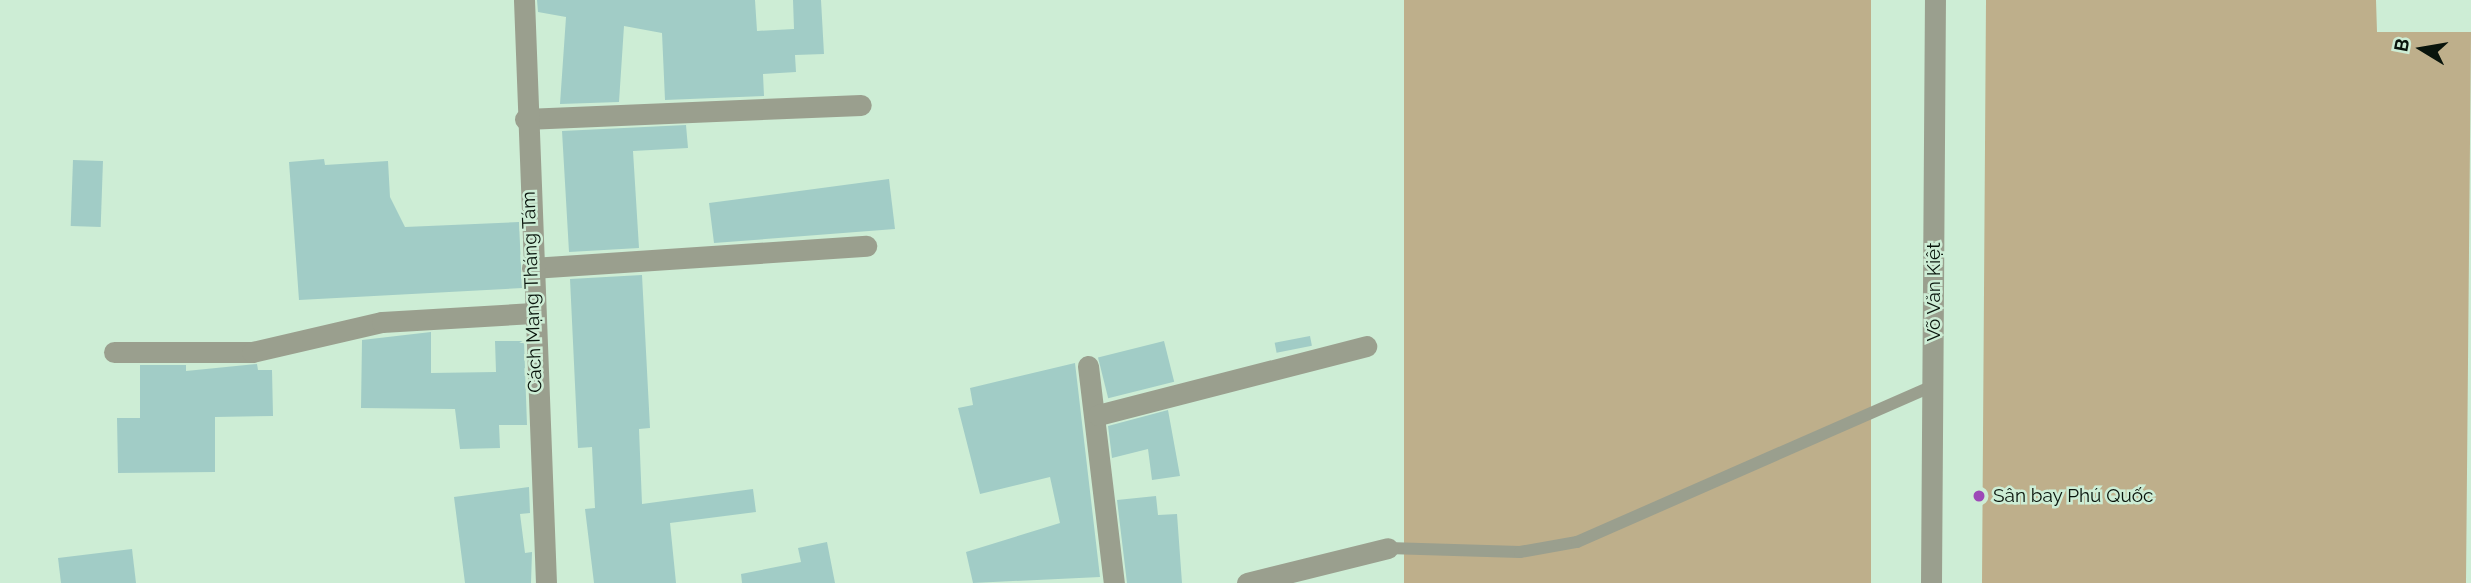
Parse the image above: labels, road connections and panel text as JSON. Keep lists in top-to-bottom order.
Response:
{
  "streets": {
    "street": ["Cách Mạng Tháng Tám", "Võ Văn Kiệt"]
  },
  "places": ["Sân bay Phú Quốc"],
  "north": "left"
}
